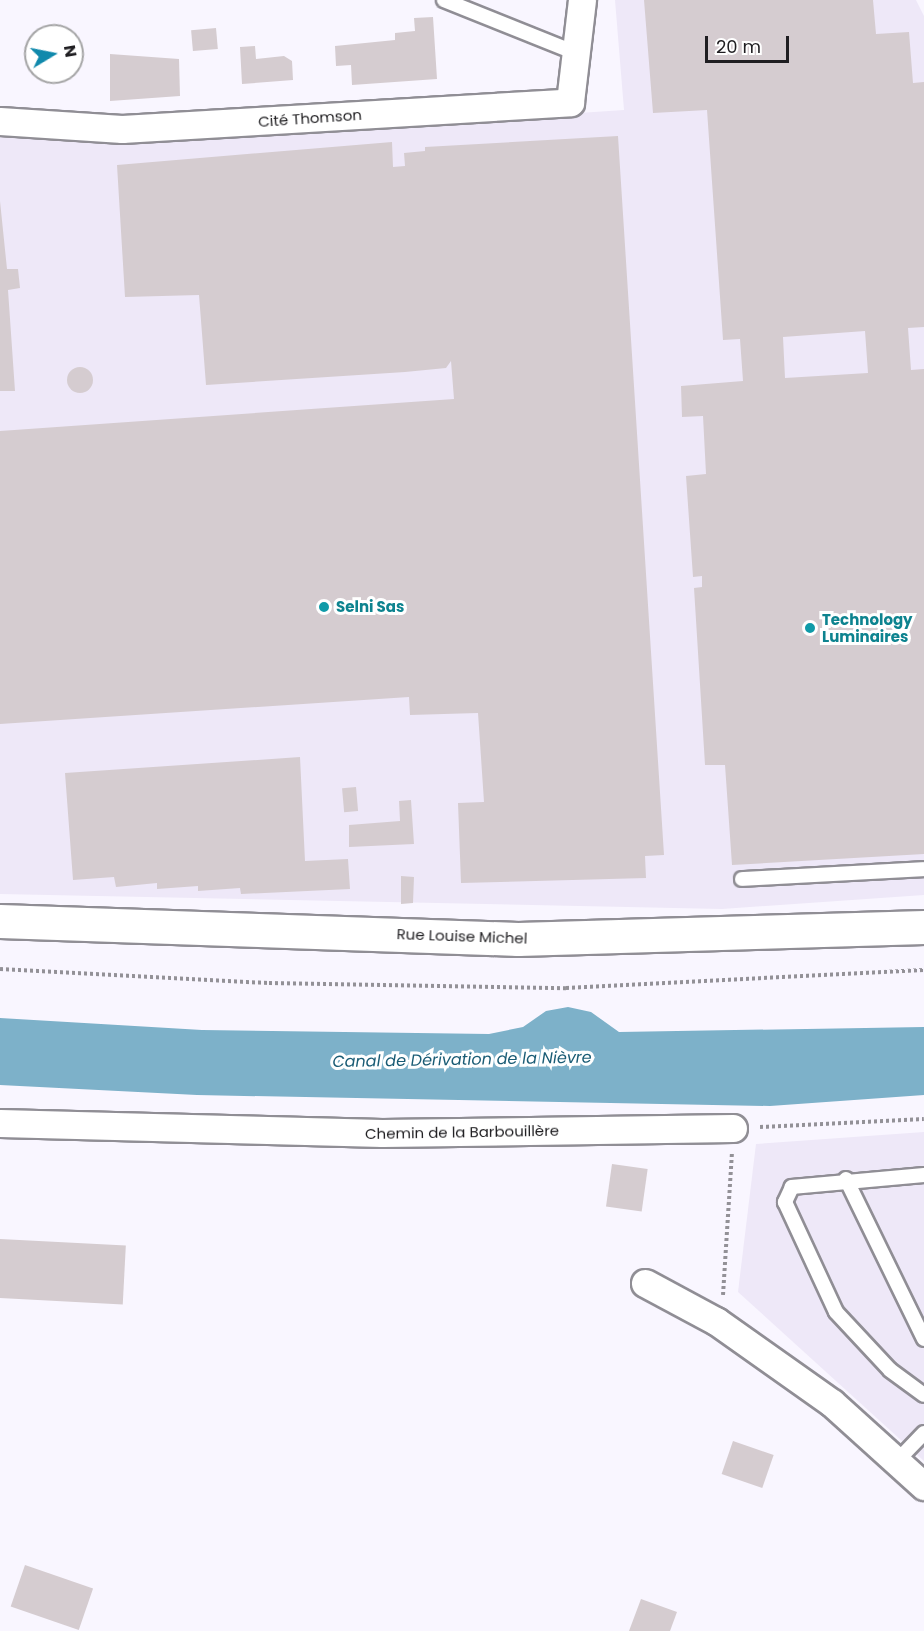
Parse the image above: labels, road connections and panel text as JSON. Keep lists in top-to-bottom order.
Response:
{
  "streets": {
    "street": ["Cité Thomson", "Rue Louise Michel", "Chemin de la Barbouillère"]
  },
  "water": ["Canal de Dérivation de la Nièvre"],
  "places": ["Selni Sas", "Technology Luminaires"],
  "scale_bar": "20 m",
  "north": "right"
}
